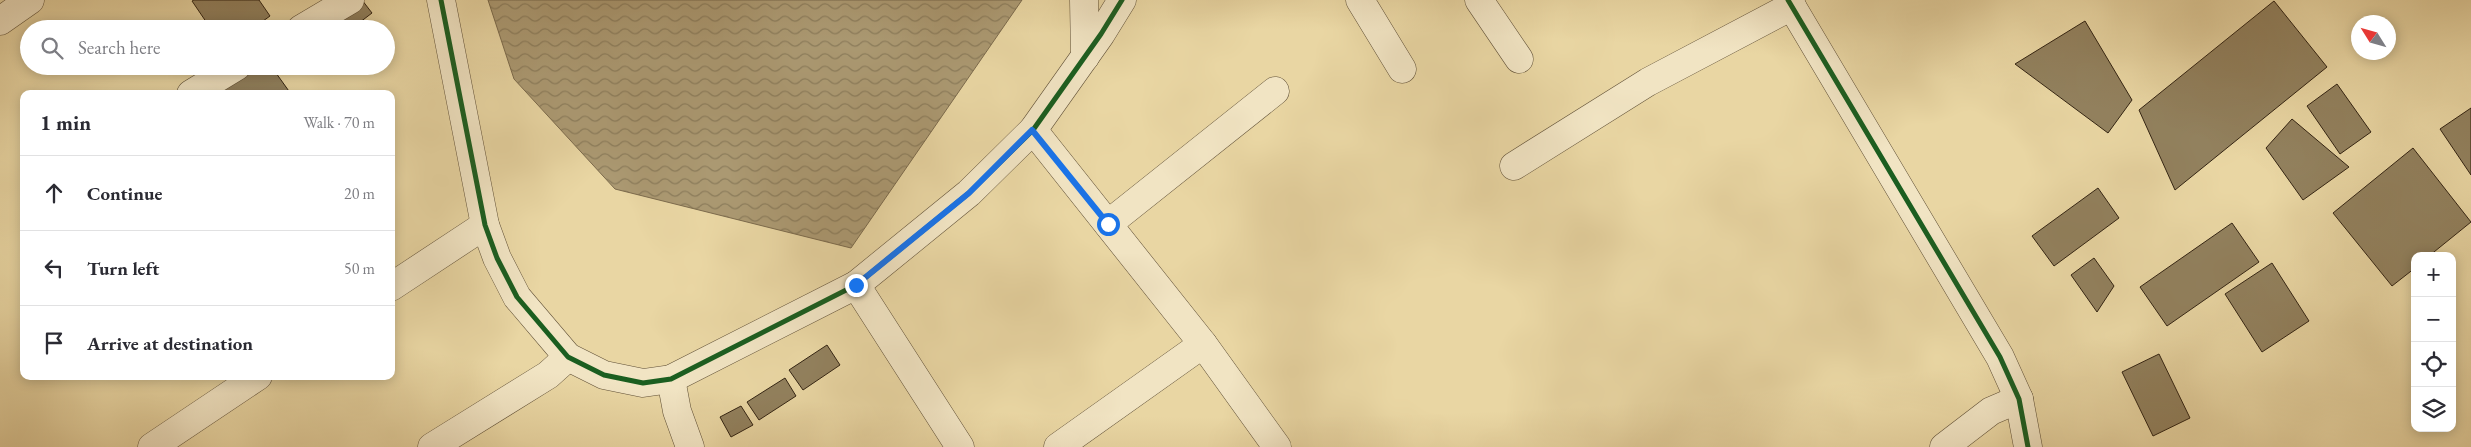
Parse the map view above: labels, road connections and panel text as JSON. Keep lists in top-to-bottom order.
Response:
{
  "north": "top left",
  "page": {
    "search": "Search here",
    "heading": ["1 min", "Walk · 70 m"],
    "list": [
      ["Continue", "20 m"],
      ["Turn left", "50 m"],
      "Arrive at destination"
    ],
    "map_buttons": ["+", "−"]
  }
}
